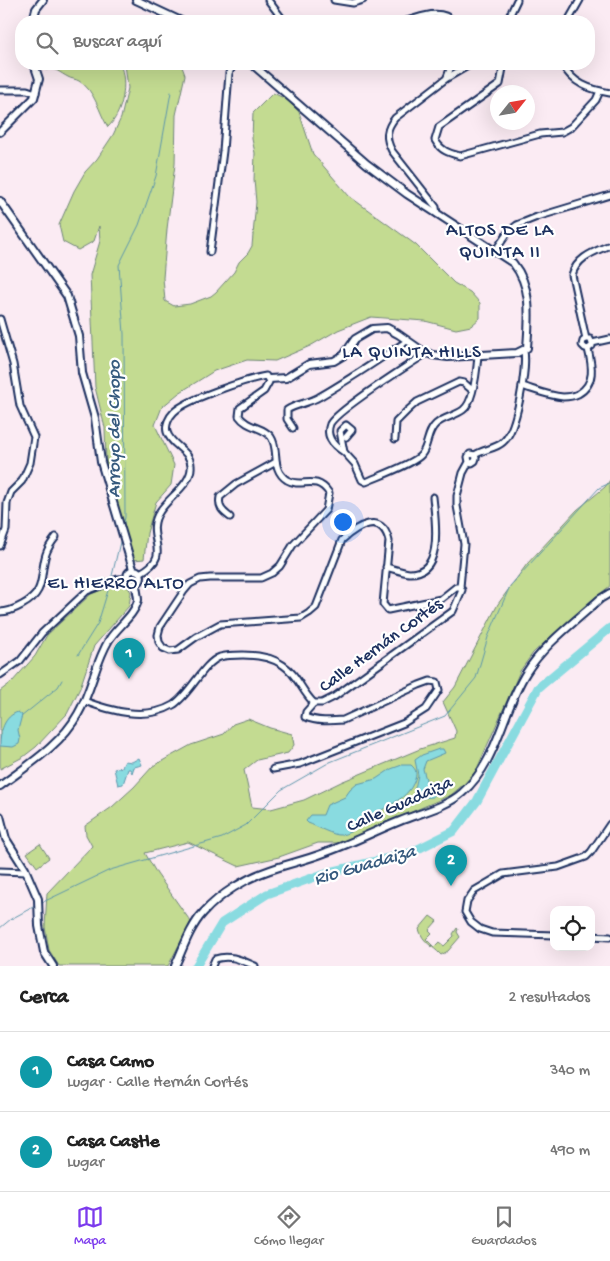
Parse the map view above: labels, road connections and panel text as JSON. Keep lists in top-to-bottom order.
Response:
{
  "streets": {
    "street": ["Calle Hernán Cortés", "Calle Guadaiza"]
  },
  "districts": ["ALTOS DE LA QUINTA II", "LA QUINTA HILLS", "EL HIERRO ALTO"],
  "water": ["Arroyo del Chopo", "Rio Guadaiza"],
  "north": "top right",
  "page": {
    "search": "Buscar aquí",
    "pins": ["1", "2"],
    "heading": ["Cerca", "2 resultados"],
    "list": [
      {
        "mark": "1",
        "name": "Casa Camo",
        "note": "Lugar · Calle Hernán Cortés",
        "value": "340 m"
      },
      {
        "mark": "2",
        "name": "Casa Castle",
        "note": "Lugar",
        "value": "490 m"
      }
    ],
    "nav": ["Mapa", "Cómo llegar", "Guardados"]
  }
}
